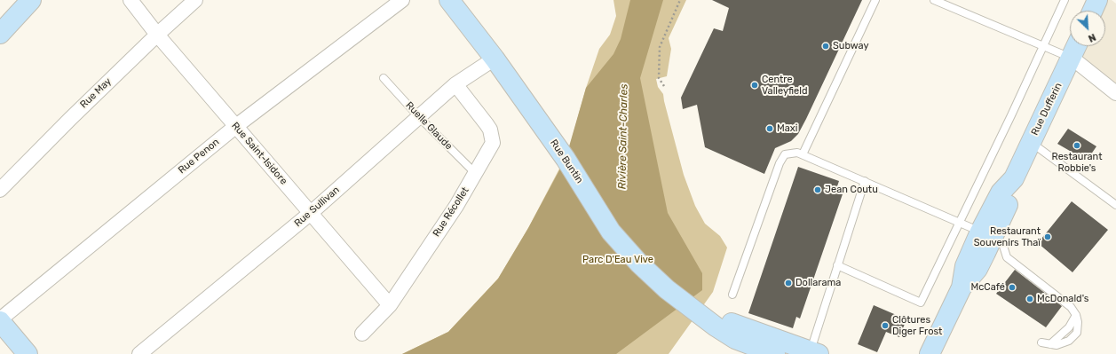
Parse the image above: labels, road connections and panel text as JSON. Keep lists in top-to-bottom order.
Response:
{
  "streets": {
    "street": [
      "Rue May",
      "Rue Dufferin",
      "Rue Saint-Isidore",
      "Rue Penon",
      "Rue Buntin",
      "Rue Sullivan",
      "Rue Récollet"
    ],
    "lane": ["Ruelle Glaude"]
  },
  "crossings": [
    ["Rue May", "Rue Saint-Isidore"],
    ["Ruelle Glaude", "Rue Sullivan"],
    ["Ruelle Glaude", "Rue Récollet"],
    ["Rue Saint-Isidore", "Rue Penon"],
    ["Rue Saint-Isidore", "Rue Sullivan"],
    ["Rue Saint-Isidore", "Rue Récollet"],
    ["Rue Buntin", "Rue Sullivan"],
    ["Rue Sullivan", "Rue Récollet"]
  ],
  "water": ["Rivière Saint-Charles"],
  "parks": ["Parc D'Eau Vive"],
  "places": [
    "Subway",
    "Centre Valleyfield",
    "Maxi",
    "Restaurant Robbie's",
    "Jean Coutu",
    "Restaurant Souvenirs Thaï",
    "Dollarama",
    "McCafé",
    "McDonald's",
    "Clôtures Diger Frost"
  ],
  "north": "bottom right"
}
